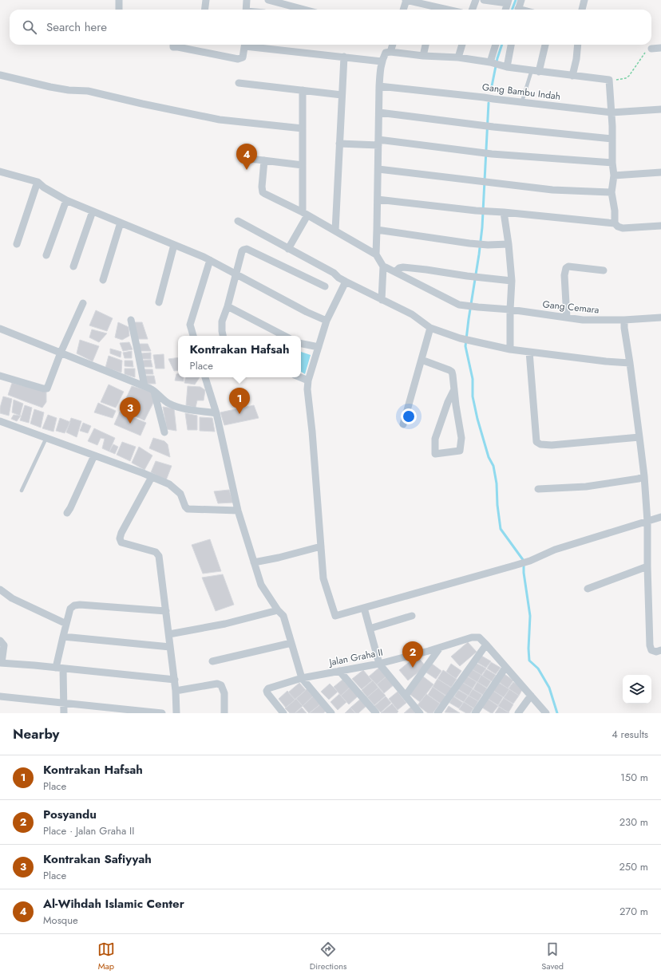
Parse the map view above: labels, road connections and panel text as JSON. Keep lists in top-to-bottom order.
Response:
{
  "streets": {
    "street": ["Gang Bambu Indah", "Gang Cemara", "Jalan Graha II"]
  },
  "page": {
    "search": "Search here",
    "pins": [
      "4",
      "1",
      "3",
      "2"
    ],
    "popup": ["Kontrakan Hafsah", "Place"],
    "heading": ["Nearby", "4 results"],
    "list": [
      {
        "mark": "1",
        "name": "Kontrakan Hafsah",
        "note": "Place",
        "value": "150 m"
      },
      {
        "mark": "2",
        "name": "Posyandu",
        "note": "Place · Jalan Graha II",
        "value": "230 m"
      },
      {
        "mark": "3",
        "name": "Kontrakan Safiyyah",
        "note": "Place",
        "value": "250 m"
      },
      {
        "mark": "4",
        "name": "Al-Wihdah Islamic Center",
        "note": "Mosque",
        "value": "270 m"
      }
    ],
    "nav": ["Map", "Directions", "Saved"]
  }
}
